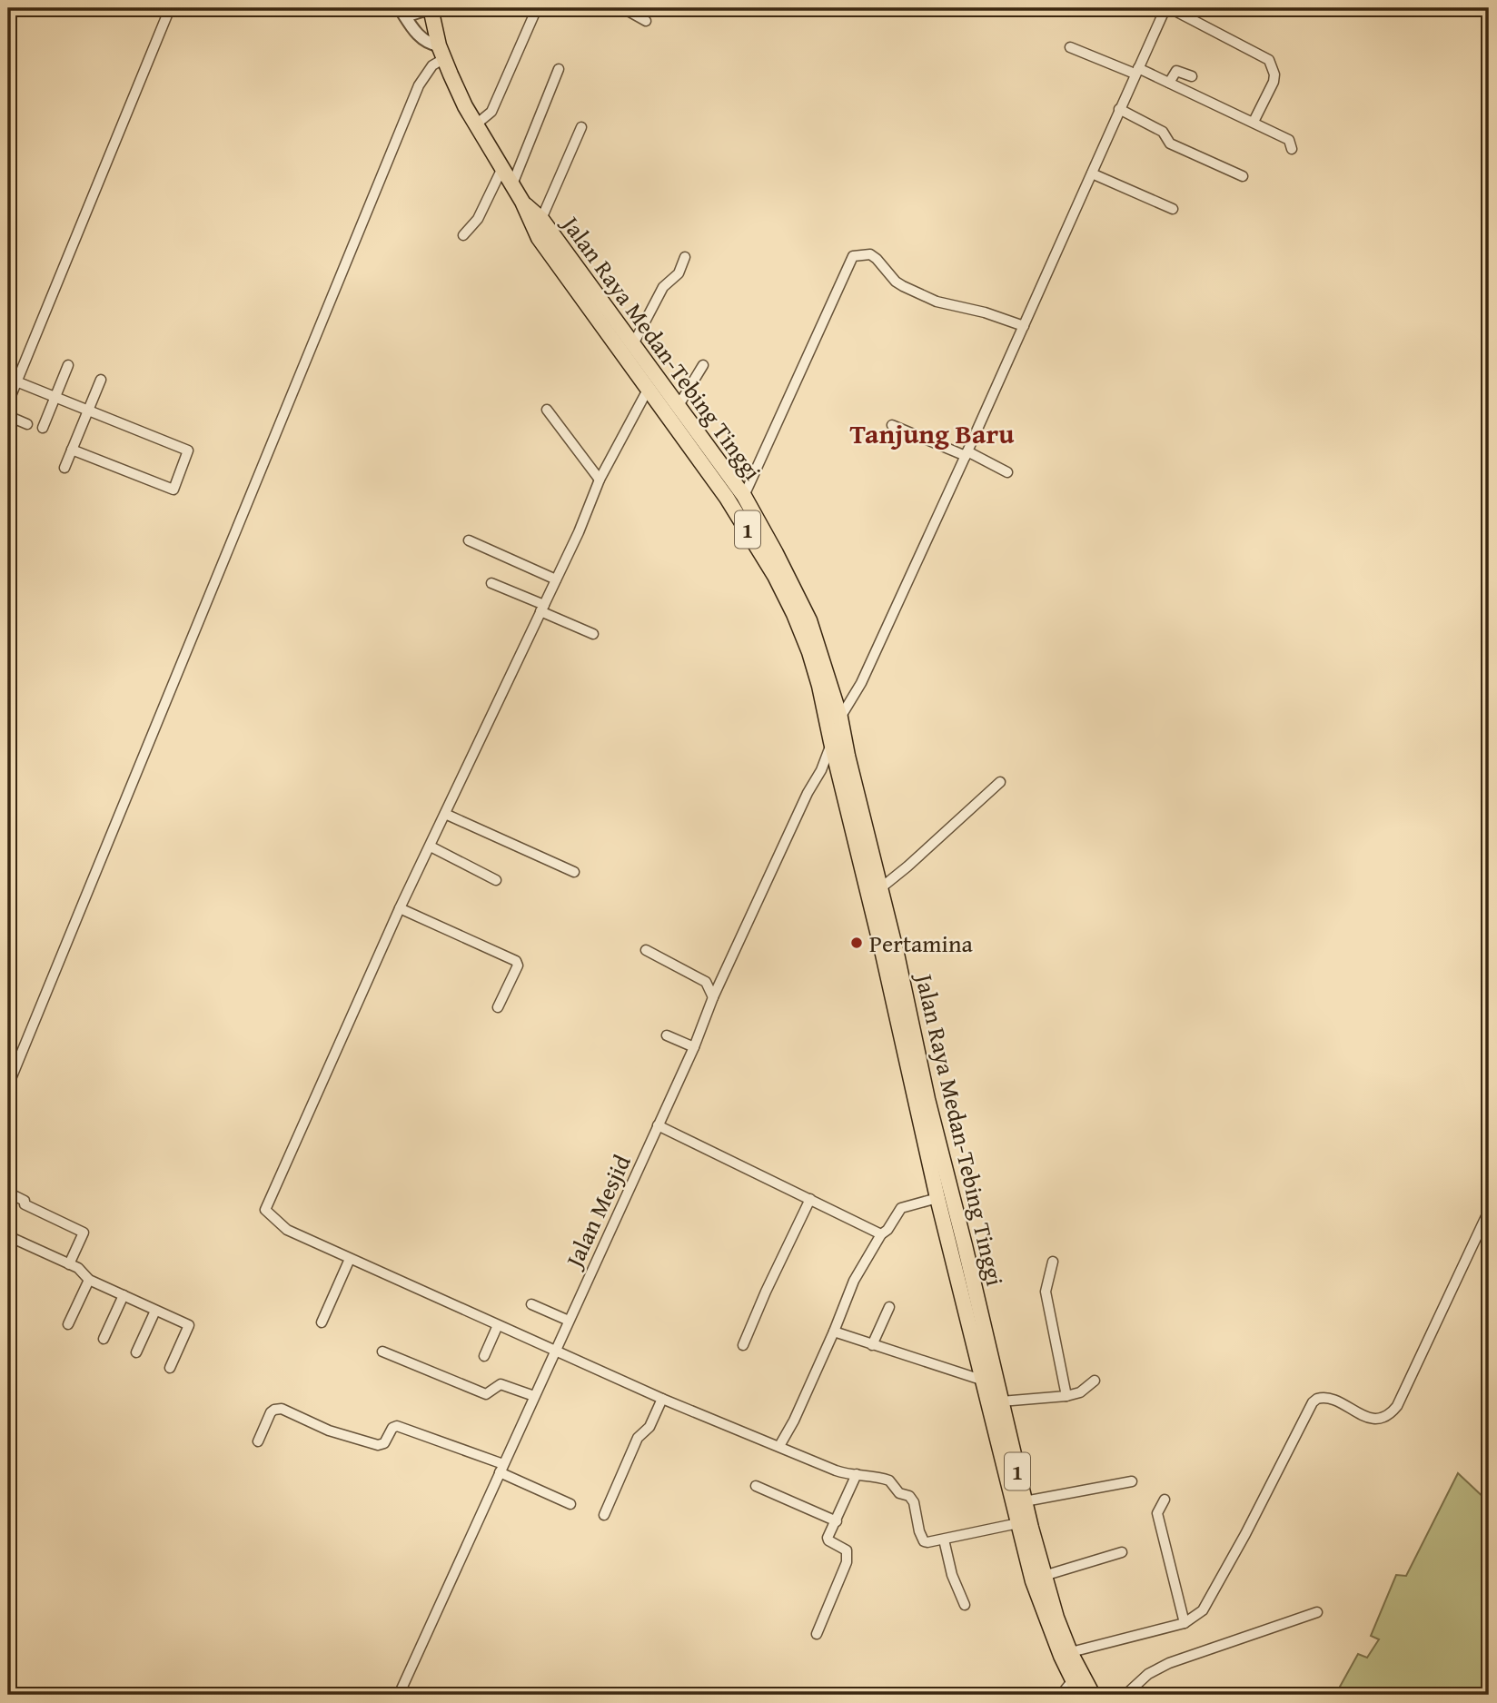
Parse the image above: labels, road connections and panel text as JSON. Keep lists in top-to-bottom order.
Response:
{
  "streets": {
    "highway": ["Jalan Raya Medan-Tebing Tinggi", "1"],
    "street": ["Jalan Mesjid"]
  },
  "crossings": [
    ["Jalan Raya Medan-Tebing Tinggi", "Jalan Mesjid"]
  ],
  "districts": ["Tanjung Baru"],
  "places": ["Pertamina"]
}
